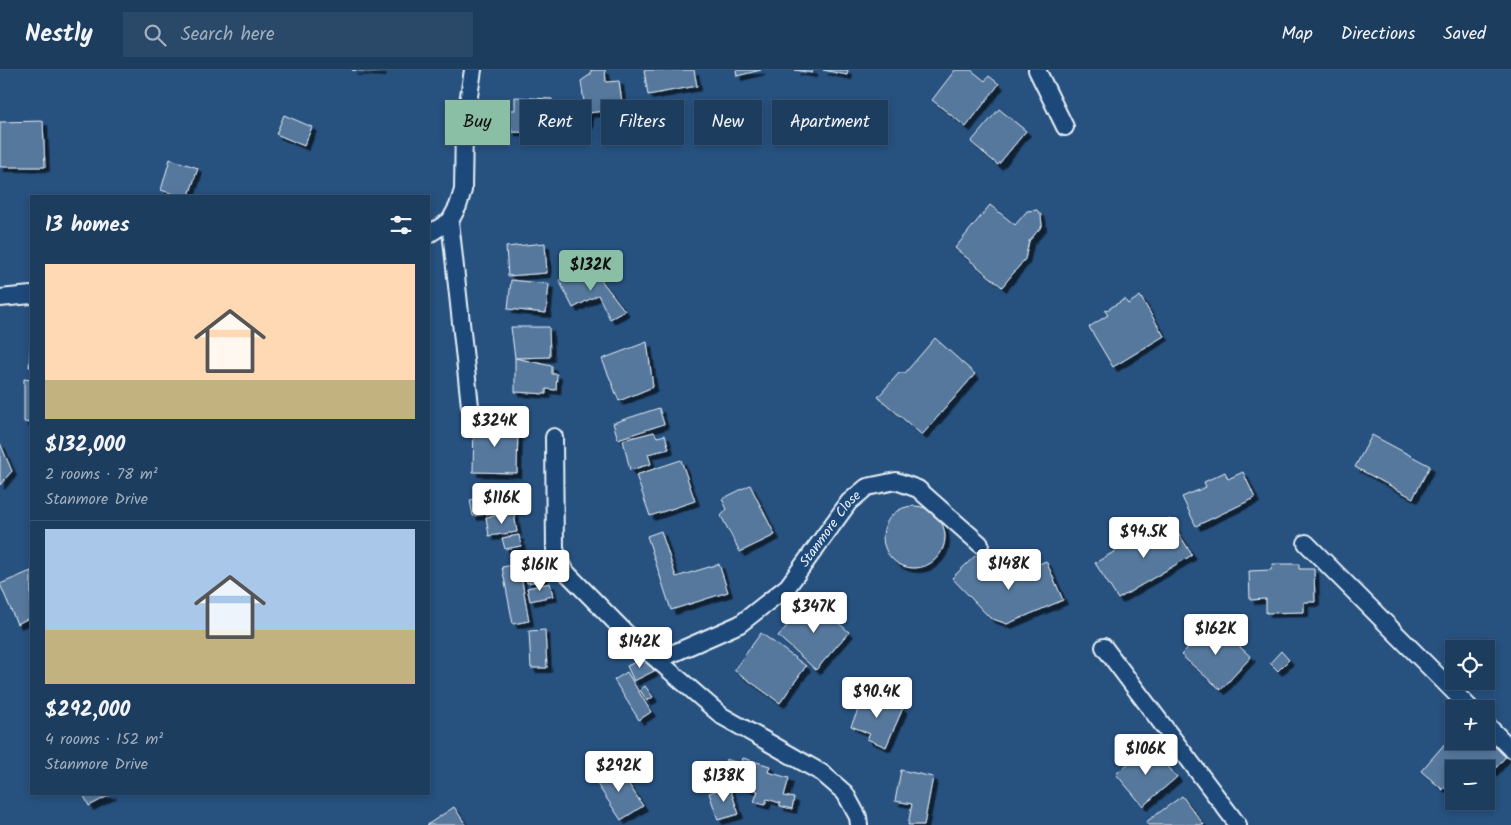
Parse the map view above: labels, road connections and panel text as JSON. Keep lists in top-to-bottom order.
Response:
{
  "streets": {
    "street": ["Stanmore Close"]
  },
  "page": {
    "header": "Nestly",
    "search": "Search here",
    "nav": ["Map", "Directions", "Saved"],
    "chip": [
      "Buy",
      "Rent",
      "Filters",
      "New",
      "Apartment"
    ],
    "heading": "13 homes",
    "price": [
      "$132K",
      "$324K",
      "$116K",
      "$94.5K",
      "$148K",
      "$161K",
      "$347K",
      "$162K",
      "$142K",
      "$90.4K",
      "$106K",
      "$292K",
      "$138K"
    ],
    "list": [
      {
        "name": "$132,000",
        "note": "2 rooms · 78 m² · Stanmore Drive"
      },
      {
        "name": "$292,000",
        "note": "4 rooms · 152 m² · Stanmore Drive"
      }
    ],
    "map_buttons": ["+", "−"]
  }
}
